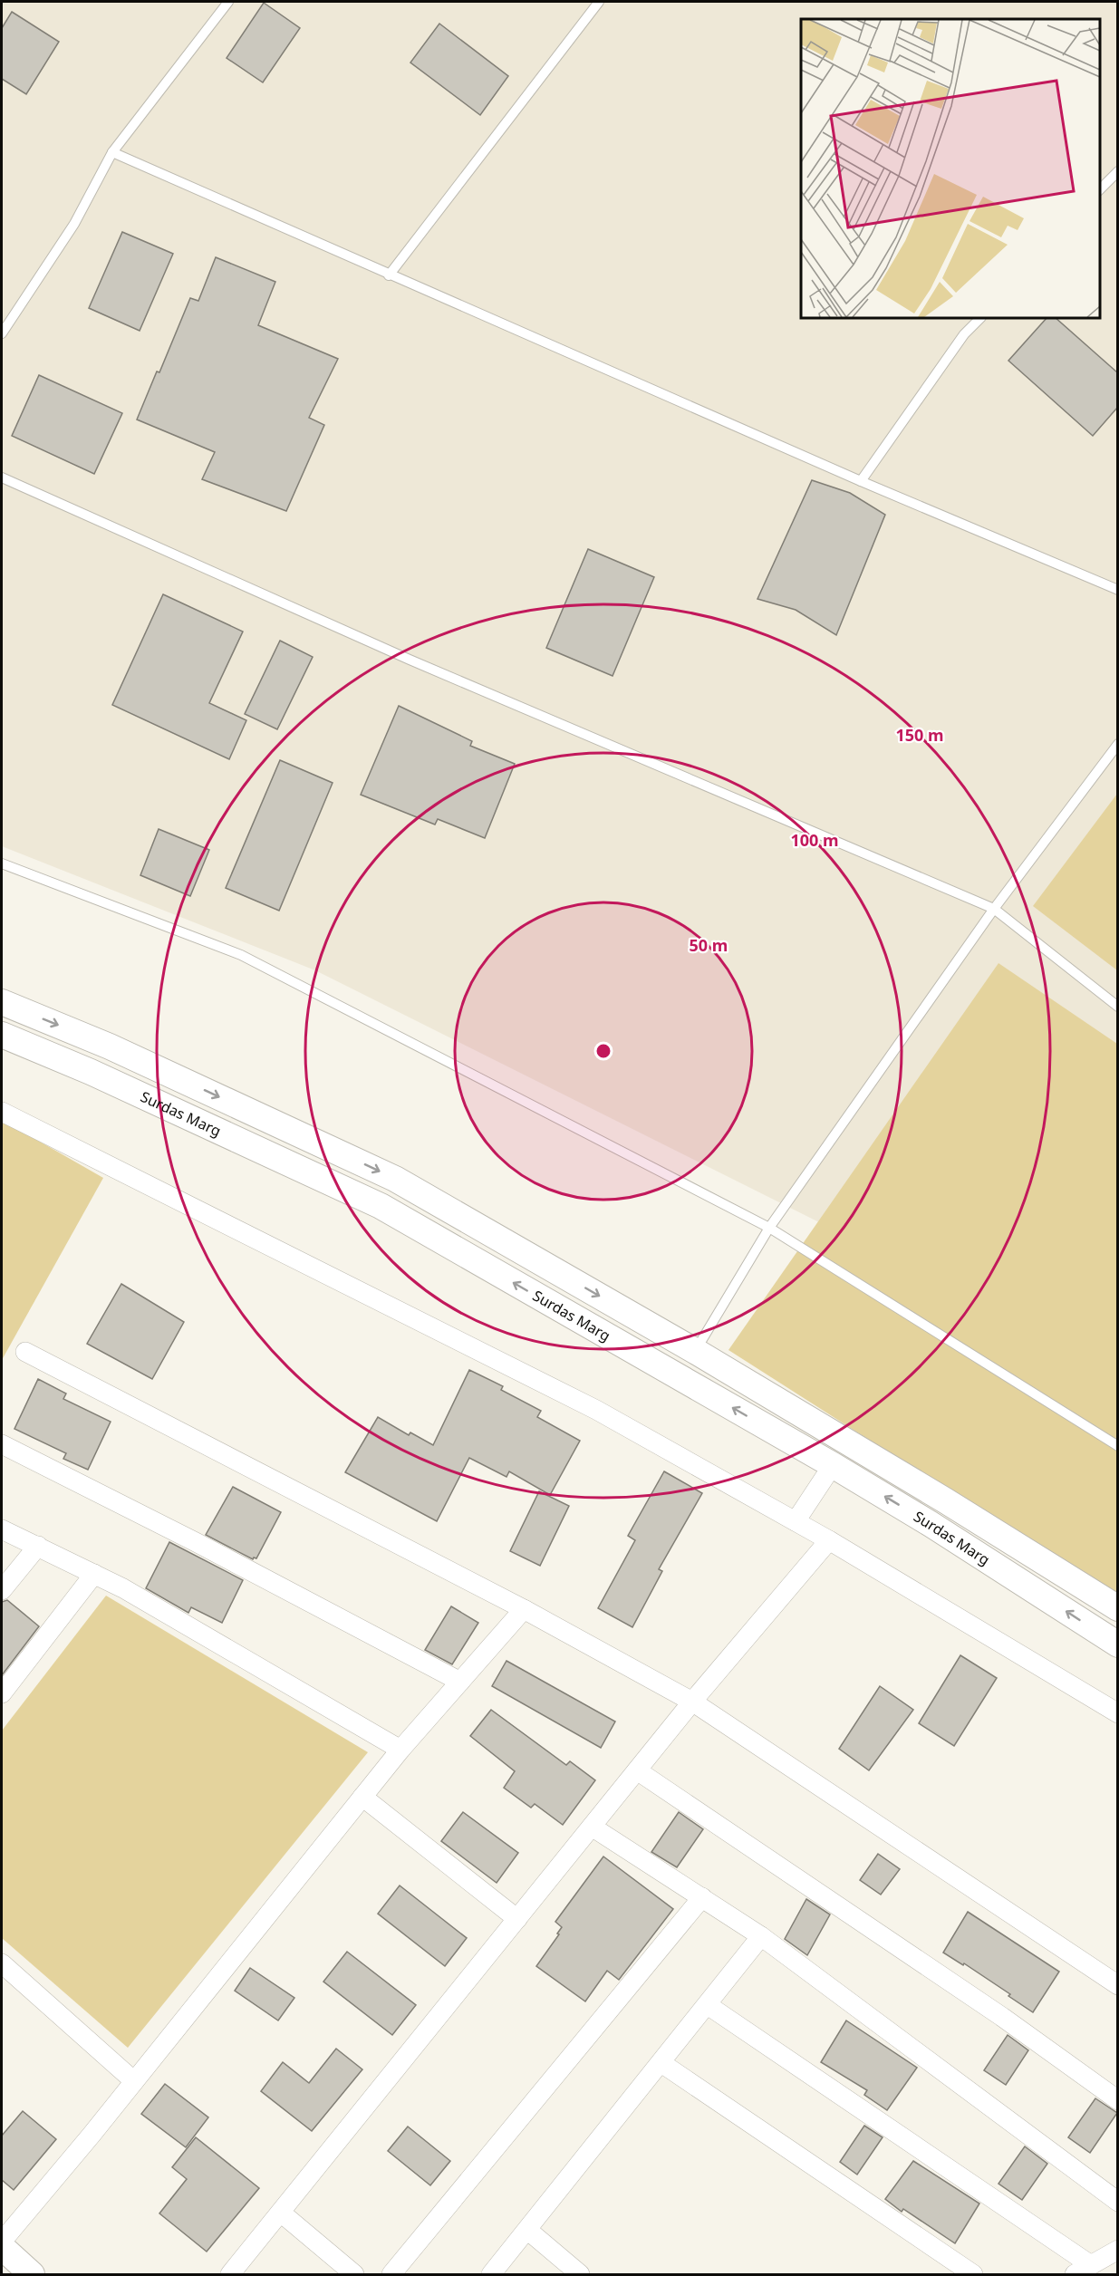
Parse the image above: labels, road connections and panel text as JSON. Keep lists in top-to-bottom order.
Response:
{
  "streets": {
    "main road": ["Surdas Marg"]
  },
  "rings": ["150 m", "100 m", "50 m"]
}
